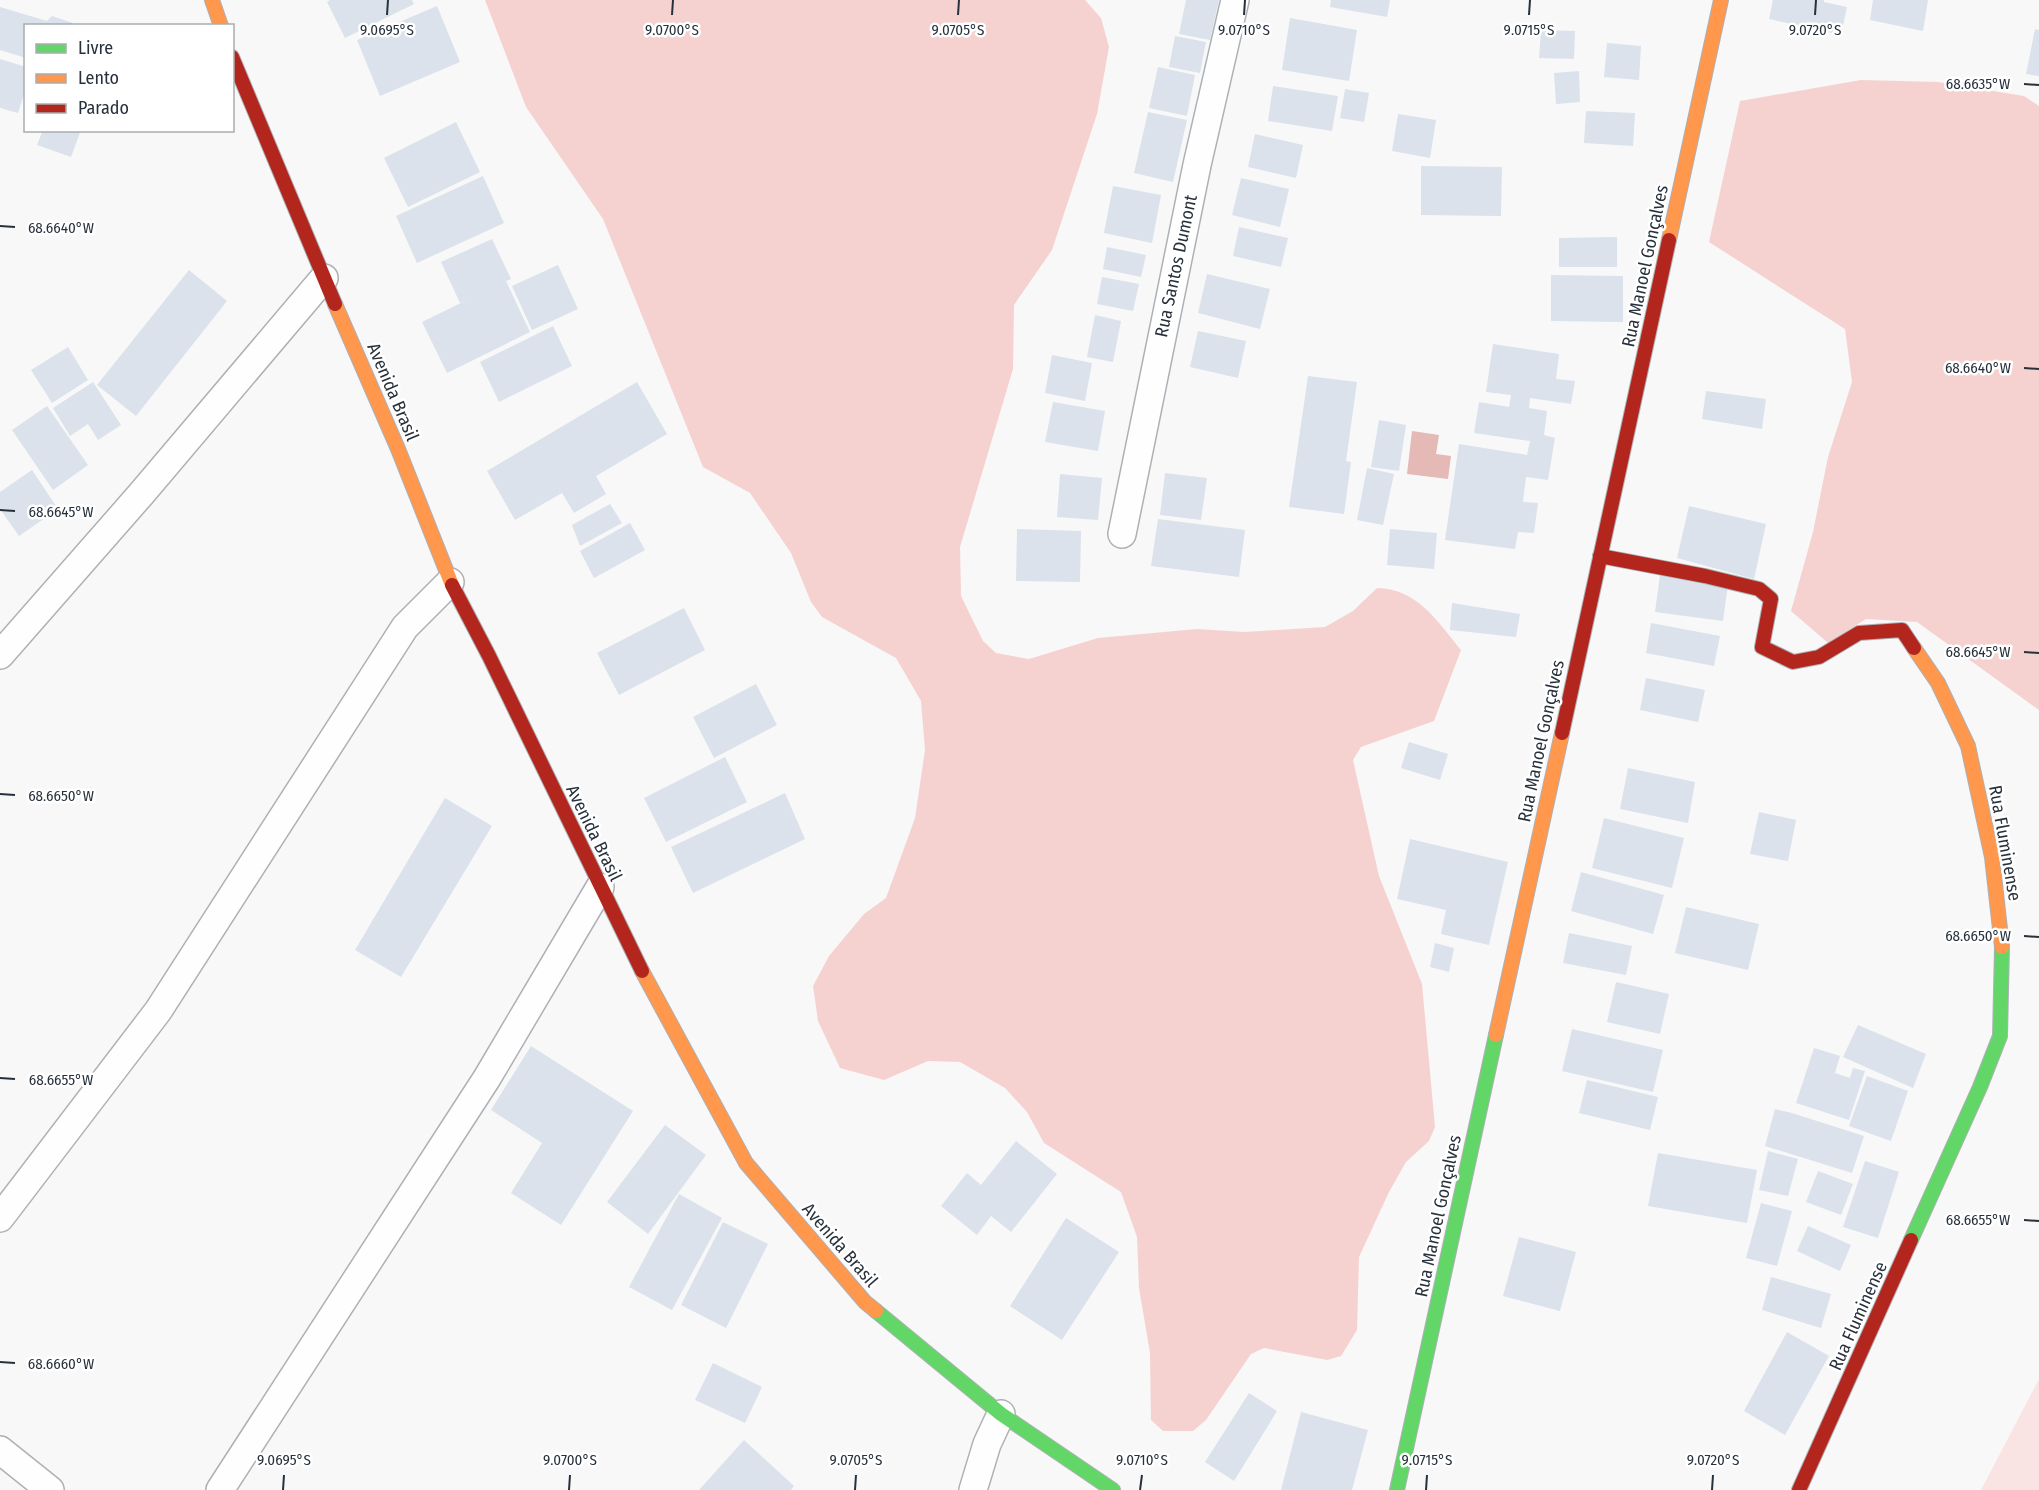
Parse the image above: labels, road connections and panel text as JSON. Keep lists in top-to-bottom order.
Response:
{
  "streets": {
    "street": [
      "Rua Santos Dumont",
      "Rua Manoel Gonçalves",
      "Avenida Brasil",
      "Rua Fluminense"
    ]
  },
  "crossings": [
    ["Rua Manoel Gonçalves", "Rua Fluminense"]
  ],
  "legend": ["Livre", "Lento", "Parado"],
  "coordinates": [
    "9.0695°S",
    "9.0700°S",
    "9.0705°S",
    "9.0710°S",
    "9.0715°S",
    "9.0720°S",
    "68.6635°W",
    "68.6640°W",
    "68.6645°W",
    "68.6650°W",
    "68.6655°W",
    "68.6660°W"
  ]
}
